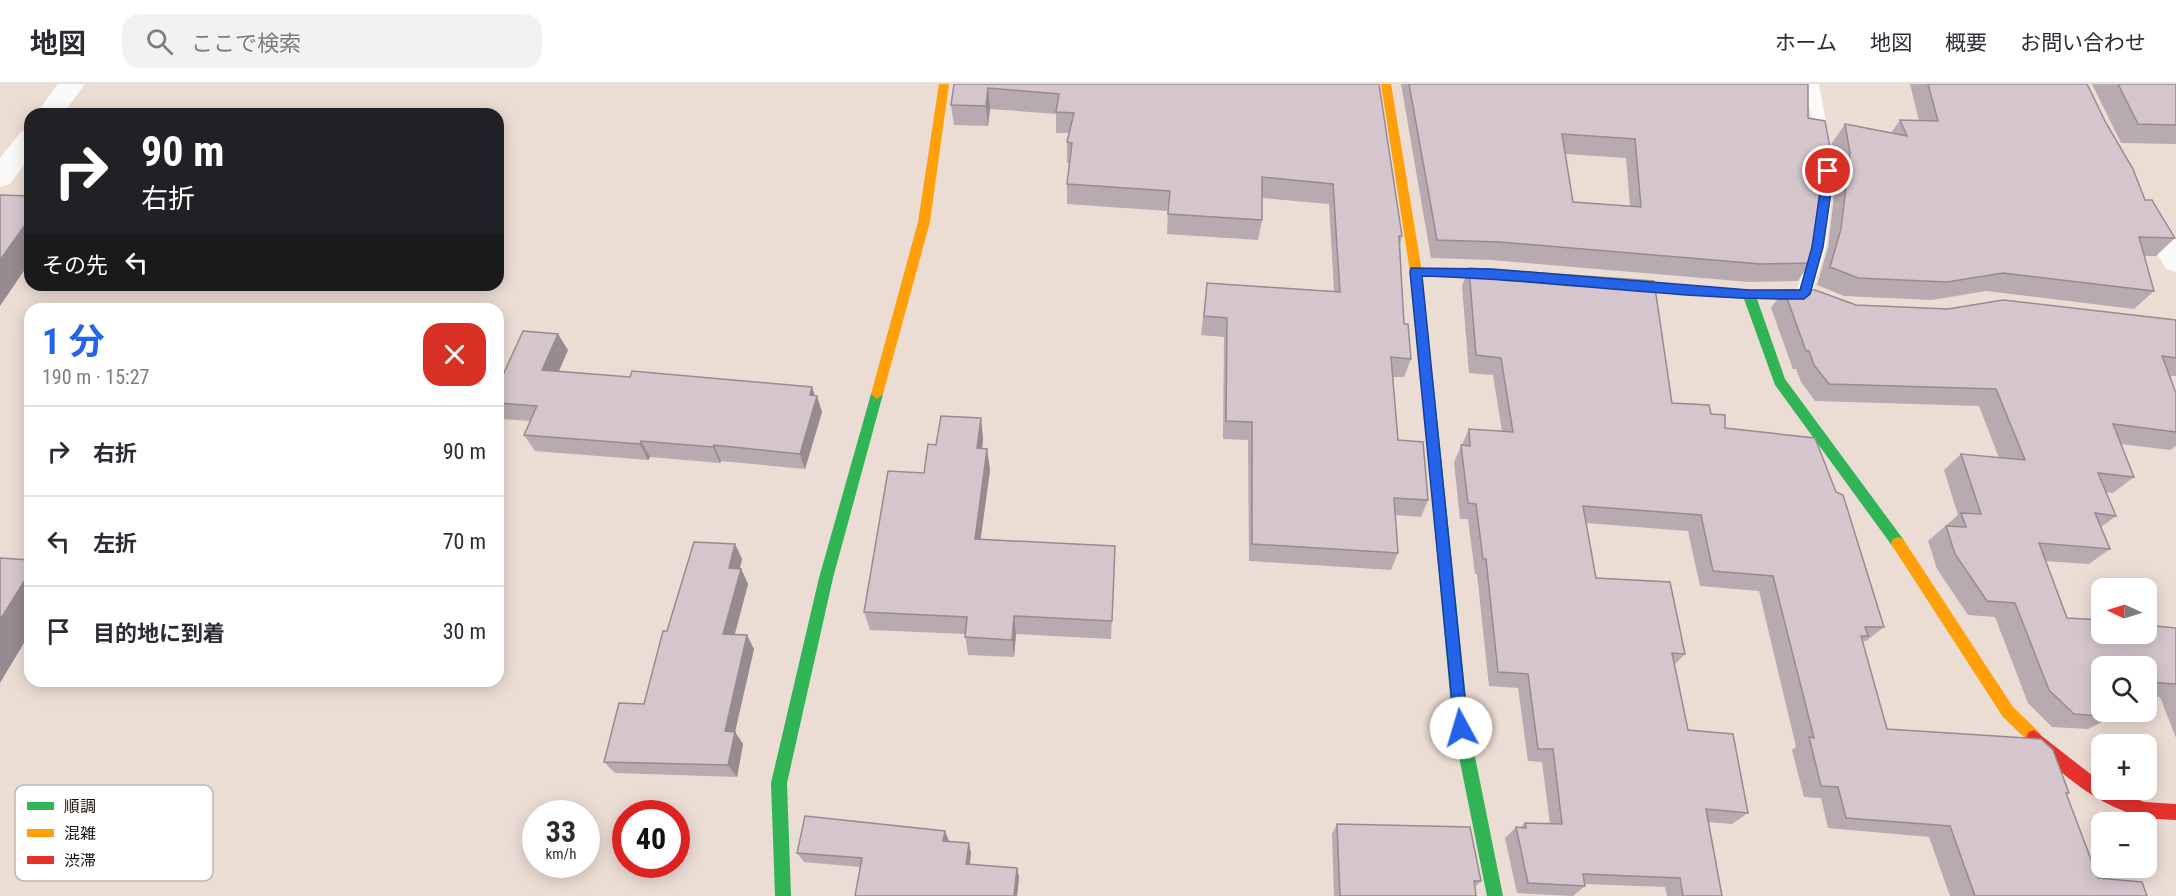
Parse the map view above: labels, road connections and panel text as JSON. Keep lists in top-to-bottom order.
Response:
{
  "legend": ["順調", "混雑", "渋滞"],
  "north": "left",
  "page": {
    "header": "地図",
    "search": "ここで検索",
    "nav": [
      "ホーム",
      "地図",
      "概要",
      "お問い合わせ"
    ],
    "turn": ["90 m", "右折"],
    "then": "その先",
    "heading": ["1 分", "190 m · 15:27"],
    "list": [
      {
        "name": "右折",
        "value": "90 m"
      },
      {
        "name": "左折",
        "value": "70 m"
      },
      {
        "name": "目的地に到着",
        "value": "30 m"
      }
    ],
    "map_buttons": ["+", "−"],
    "speed": "33 km/h",
    "limit": "40"
  }
}
